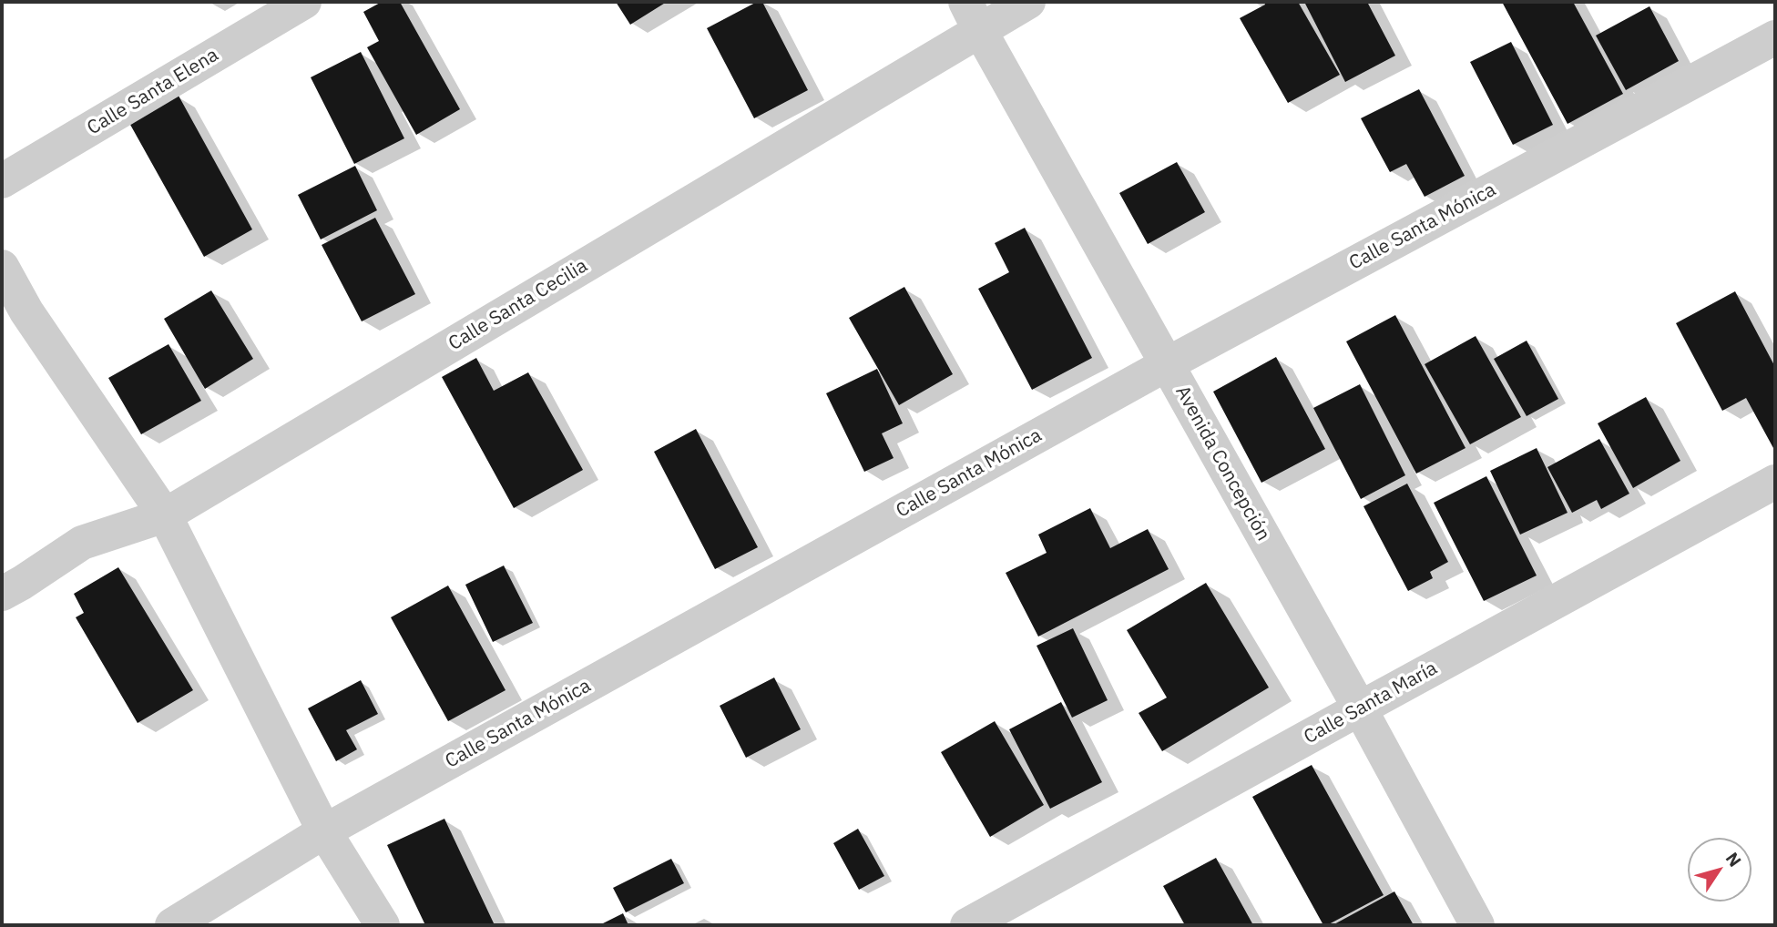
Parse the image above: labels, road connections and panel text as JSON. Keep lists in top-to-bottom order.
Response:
{
  "streets": {
    "street": [
      "Calle Santa Elena",
      "Calle Santa Mónica",
      "Calle Santa Cecilia",
      "Avenida Concepción",
      "Calle Santa María"
    ]
  },
  "crossings": [
    ["Calle Santa Mónica", "Avenida Concepción"],
    ["Calle Santa Cecilia", "Avenida Concepción"],
    ["Avenida Concepción", "Calle Santa María"]
  ],
  "north": "top right"
}
